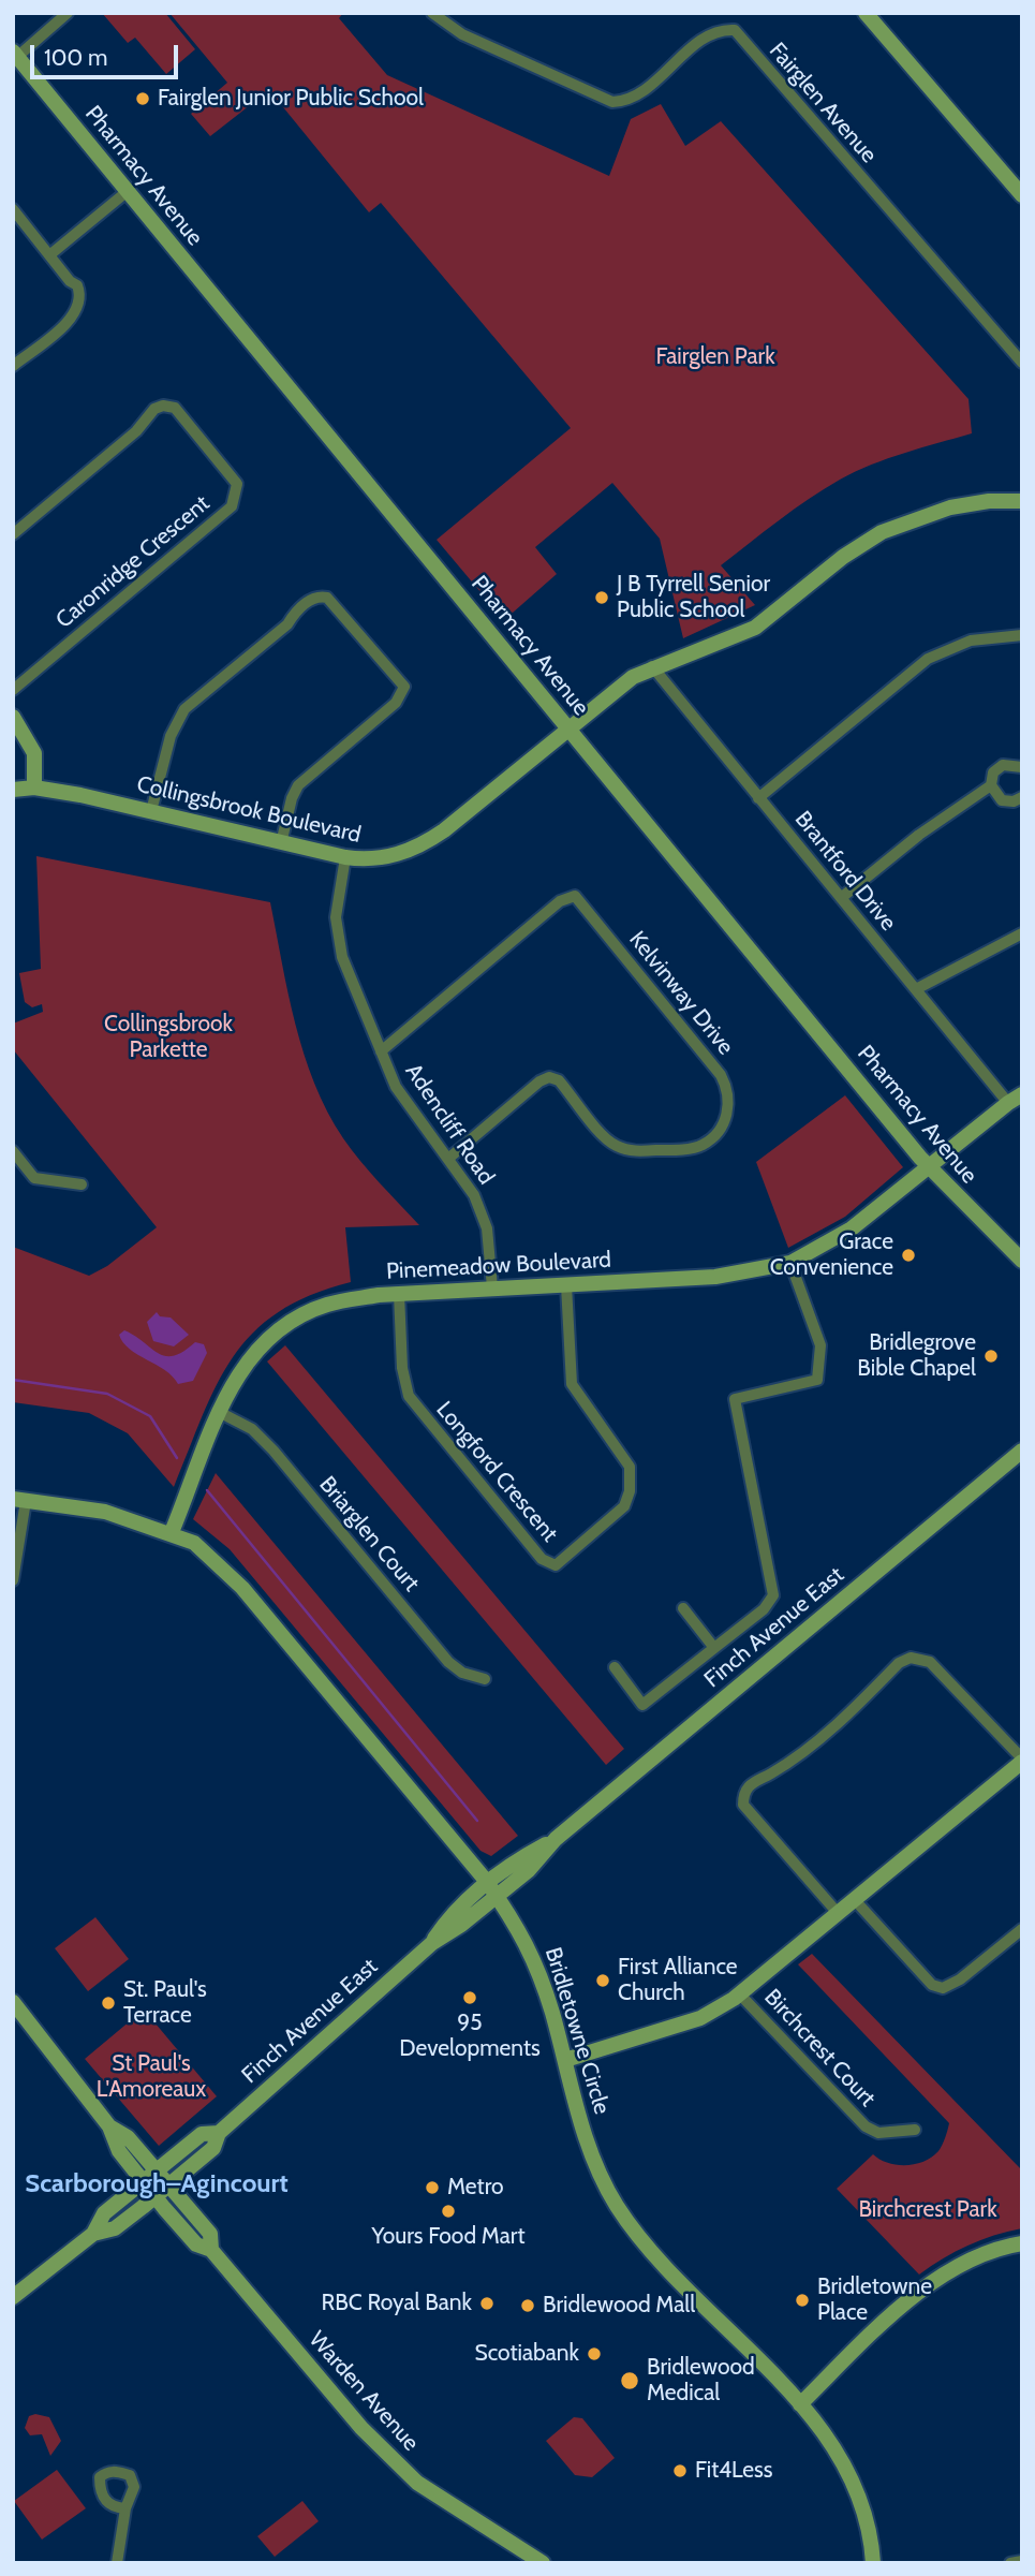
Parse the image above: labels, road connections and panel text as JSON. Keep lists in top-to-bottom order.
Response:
{
  "streets": {
    "street": [
      "Fairglen Avenue",
      "Pharmacy Avenue",
      "Caronridge Crescent",
      "Collingsbrook Boulevard",
      "Brantford Drive",
      "Kelvinway Drive",
      "Adencliff Road",
      "Pinemeadow Boulevard",
      "Longford Crescent",
      "Briarglen Court",
      "Finch Avenue East",
      "Bridletowne Circle",
      "Birchcrest Court",
      "Warden Avenue"
    ]
  },
  "crossings": [
    ["Pharmacy Avenue", "Collingsbrook Boulevard"],
    ["Pharmacy Avenue", "Pinemeadow Boulevard"],
    ["Collingsbrook Boulevard", "Brantford Drive"],
    ["Collingsbrook Boulevard", "Adencliff Road"],
    ["Brantford Drive", "Pinemeadow Boulevard"],
    ["Kelvinway Drive", "Adencliff Road"],
    ["Adencliff Road", "Pinemeadow Boulevard"],
    ["Pinemeadow Boulevard", "Longford Crescent"],
    ["Pinemeadow Boulevard", "Briarglen Court"],
    ["Pinemeadow Boulevard", "Bridletowne Circle"],
    ["Finch Avenue East", "Bridletowne Circle"],
    ["Finch Avenue East", "Warden Avenue"]
  ],
  "districts": ["Scarborough–Agincourt"],
  "parks": [
    "Fairglen Park",
    "Collingsbrook Parkette",
    "St Paul's L'Amoreaux",
    "Birchcrest Park"
  ],
  "places": [
    "Fairglen Junior Public School",
    "J B Tyrrell Senior Public School",
    "Grace Convenience",
    "Bridlegrove Bible Chapel",
    "First Alliance Church",
    "95 Developments",
    "St. Paul's Terrace",
    "Metro",
    "Yours Food Mart",
    "Bridletowne Place",
    "RBC Royal Bank",
    "Bridlewood Mall",
    "Scotiabank",
    "Bridlewood Medical",
    "Fit4Less"
  ],
  "scale_bar": "100 m"
}
